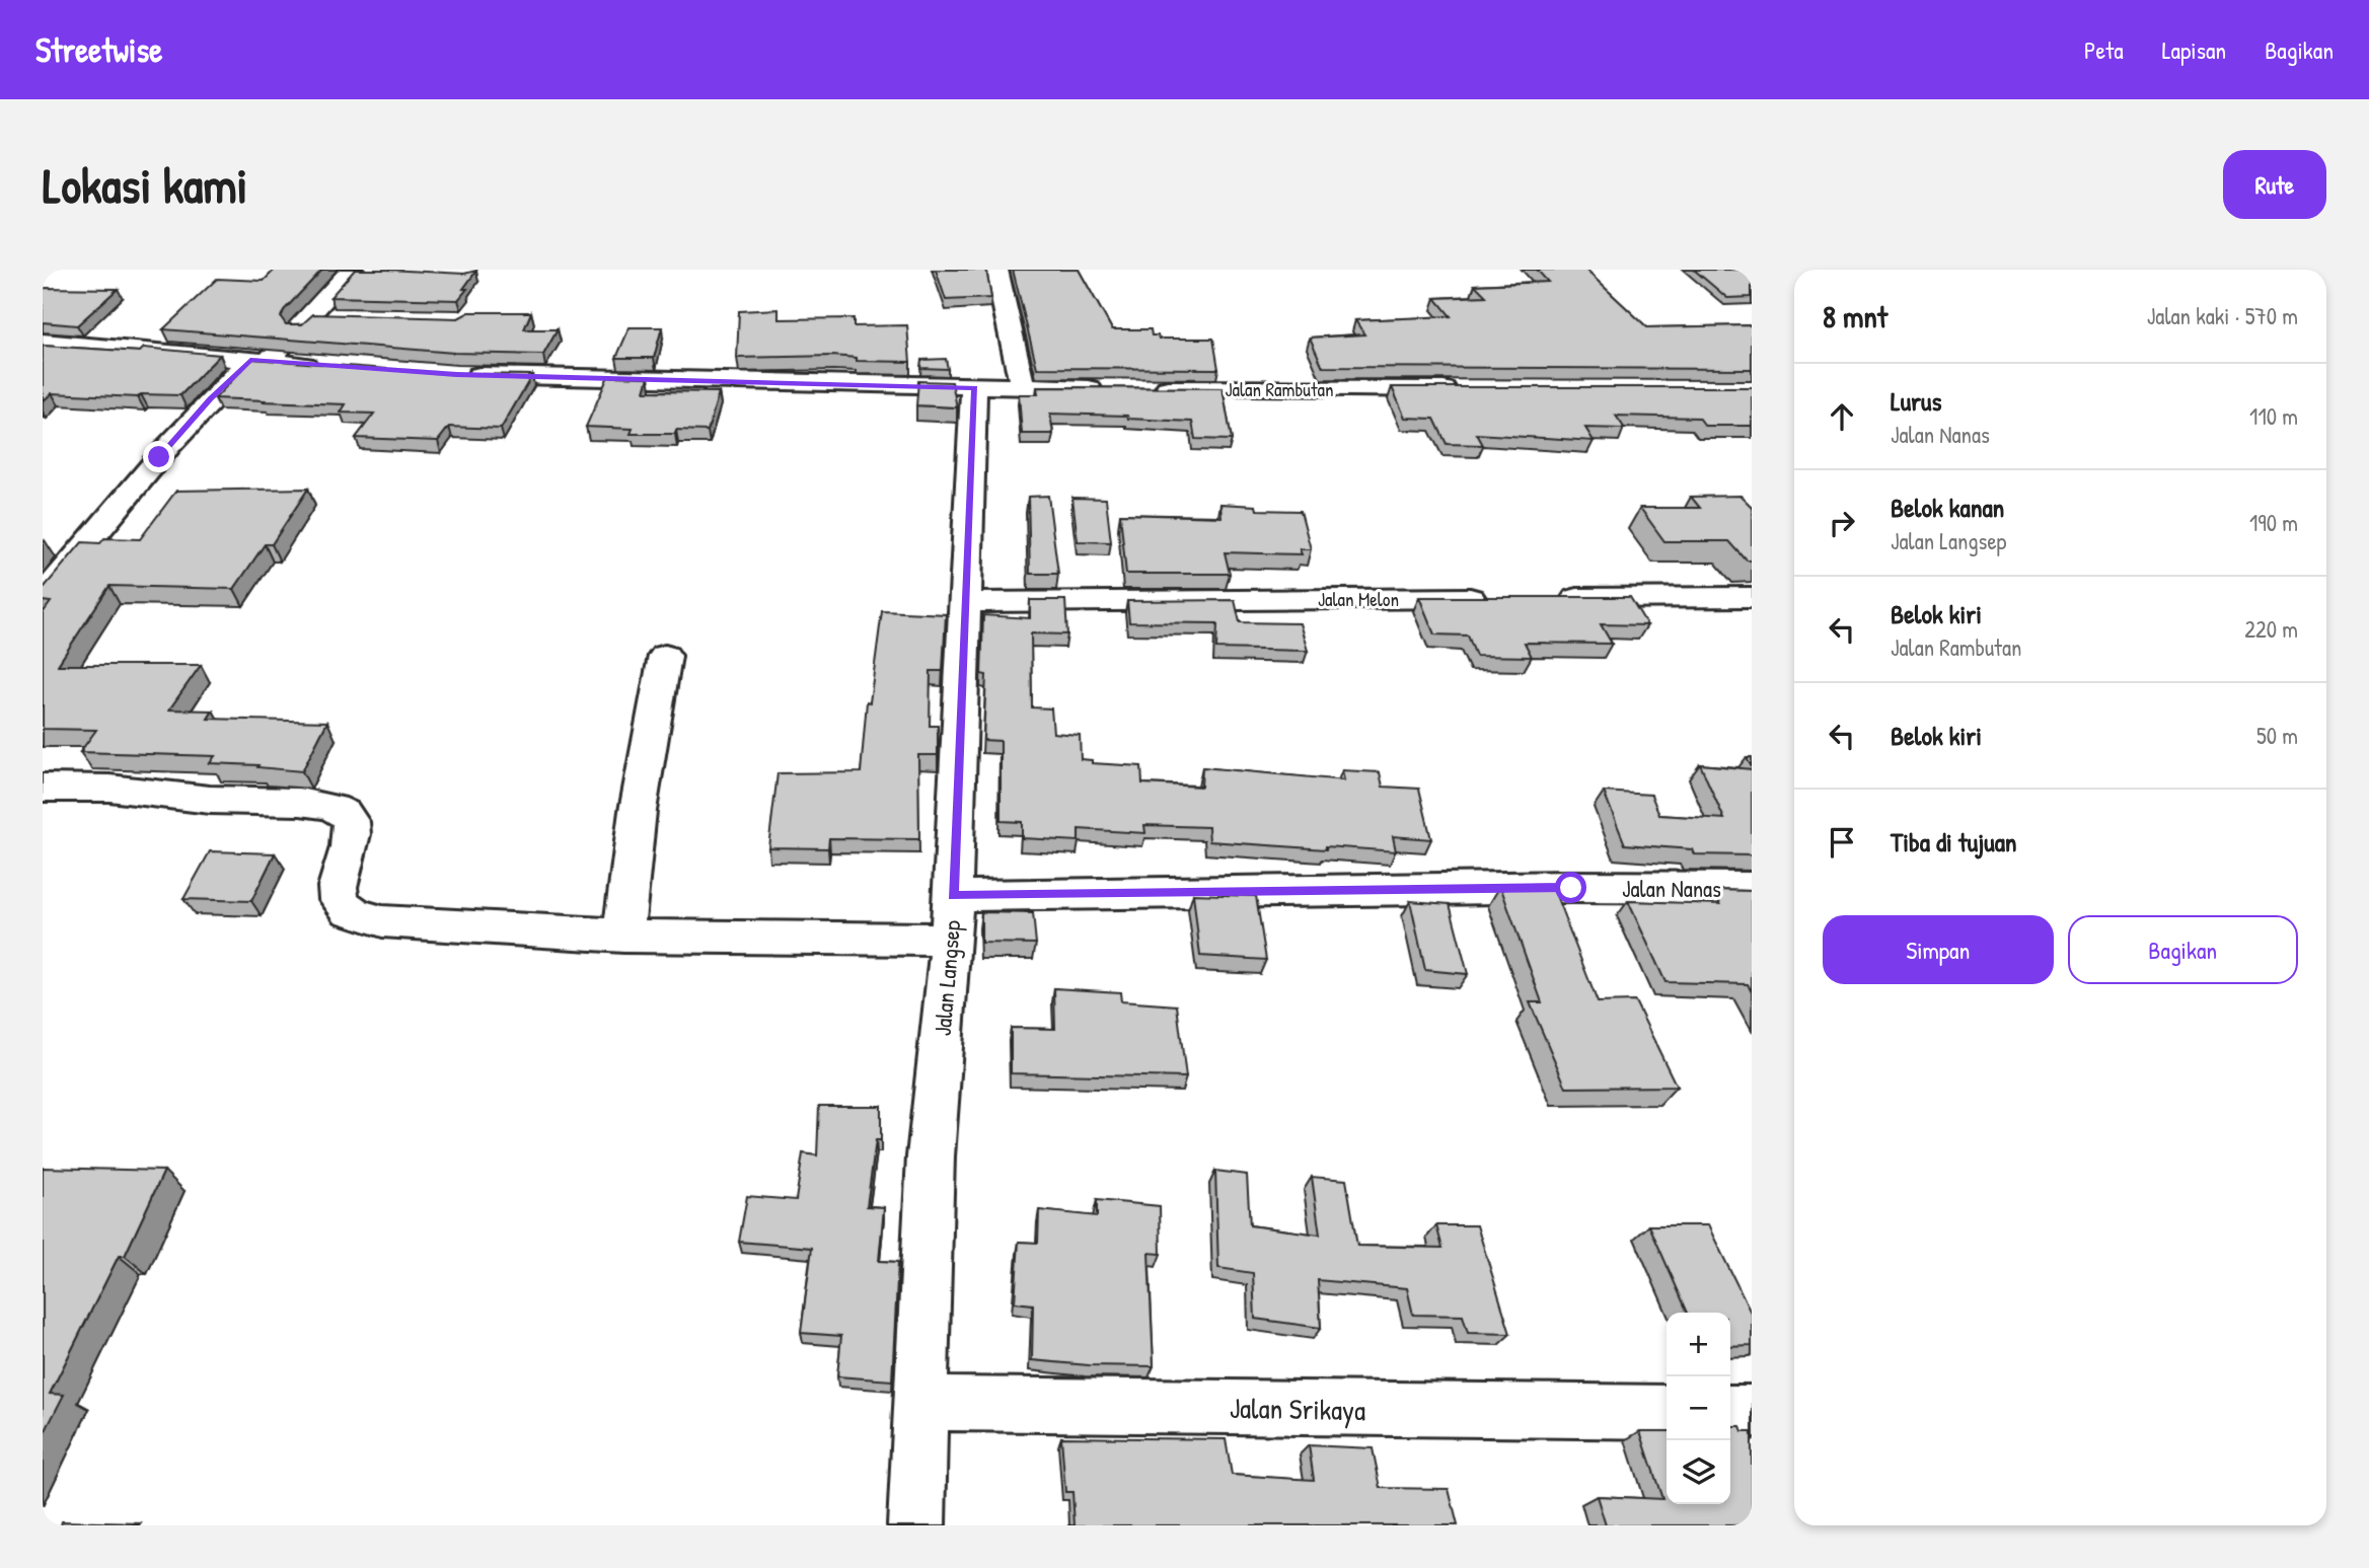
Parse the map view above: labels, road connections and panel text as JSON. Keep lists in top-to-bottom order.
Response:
{
  "streets": {
    "street": [
      "Jalan Rambutan",
      "Jalan Melon",
      "Jalan Nanas",
      "Jalan Langsep",
      "Jalan Srikaya"
    ]
  },
  "crossings": [
    ["Jalan Melon", "Jalan Langsep"],
    ["Jalan Nanas", "Jalan Langsep"],
    ["Jalan Langsep", "Jalan Srikaya"]
  ],
  "page": {
    "header": "Streetwise",
    "nav": ["Peta", "Lapisan", "Bagikan"],
    "buttons": [
      "Rute",
      ["Simpan", "Bagikan"]
    ],
    "title": "Lokasi kami",
    "heading": ["8 mnt", "Jalan kaki · 570 m"],
    "list": [
      ["Lurus", "Jalan Nanas", "110 m"],
      ["Belok kanan", "Jalan Langsep", "190 m"],
      ["Belok kiri", "Jalan Rambutan", "220 m"],
      ["Belok kiri", "50 m"],
      "Tiba di tujuan"
    ],
    "map_buttons": ["+", "−"]
  }
}
